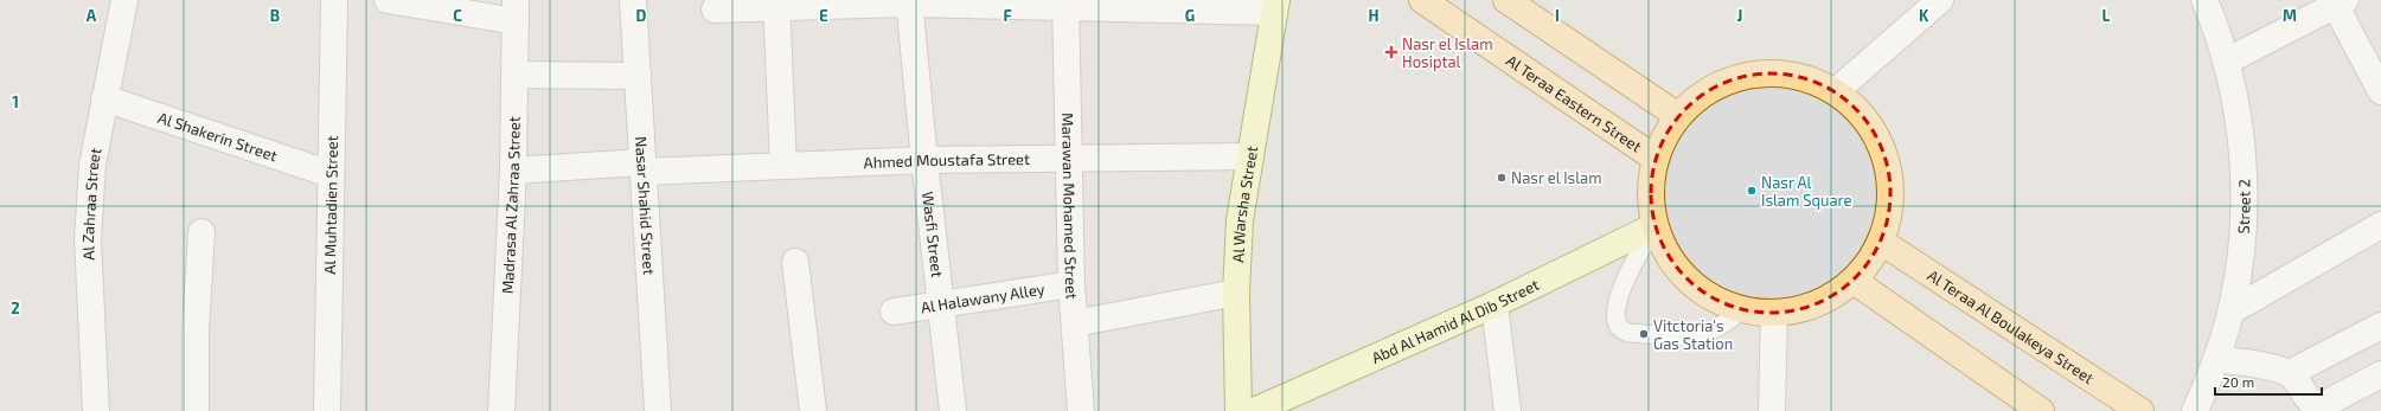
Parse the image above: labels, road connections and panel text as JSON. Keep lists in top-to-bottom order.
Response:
{
  "streets": {
    "main road": ["Al Teraa Eastern Street", "Al Teraa Al Boulakeya Street"],
    "street": [
      "Al Shakerin Street",
      "Ahmed Moustafa Street",
      "Al Zahraa Street",
      "Nasar Shahid Street",
      "Al Warsha Street",
      "Al Muhtadien Street",
      "Madrasa Al Zahraa Street",
      "Marawan Mohamed Street",
      "Street 2",
      "Wasfi Street",
      "Al Halawany Alley",
      "Abd Al Hamid Al Dib Street"
    ]
  },
  "crossings": [
    ["Al Shakerin Street", "Al Zahraa Street"],
    ["Al Shakerin Street", "Al Muhtadien Street"],
    ["Ahmed Moustafa Street", "Nasar Shahid Street"],
    ["Ahmed Moustafa Street", "Al Warsha Street"],
    ["Ahmed Moustafa Street", "Madrasa Al Zahraa Street"],
    ["Ahmed Moustafa Street", "Marawan Mohamed Street"],
    ["Ahmed Moustafa Street", "Wasfi Street"],
    ["Marawan Mohamed Street", "Al Halawany Alley"],
    ["Wasfi Street", "Al Halawany Alley"]
  ],
  "places": {
    "health": ["Nasr el Islam Hosiptal"],
    "other": ["Nasr el Islam", "Nasr Al Islam Square", "Vitctoria's Gas Station"]
  },
  "scale_bar": "20 m",
  "grid": {
    "columns": [
      "A",
      "B",
      "C",
      "D",
      "E",
      "F",
      "G",
      "H",
      "I",
      "J",
      "K",
      "L",
      "M"
    ],
    "rows": ["1", "2"]
  }
}
